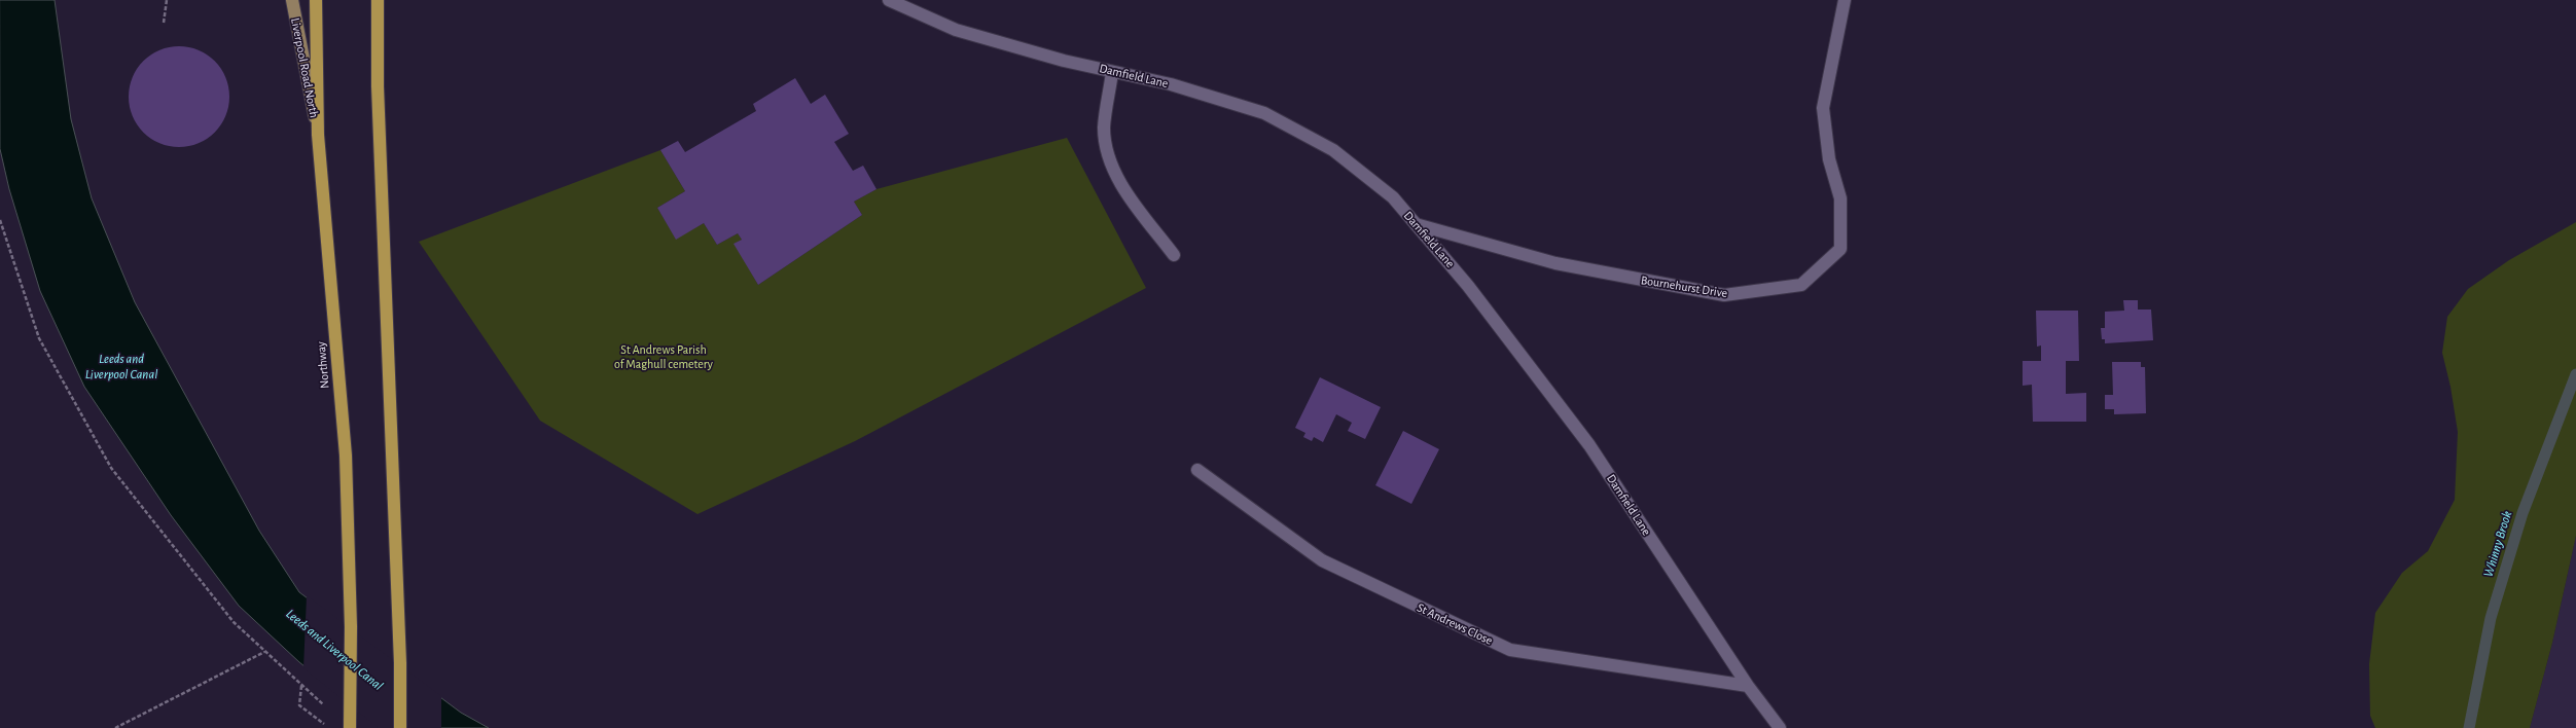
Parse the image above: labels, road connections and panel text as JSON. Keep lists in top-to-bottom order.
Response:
{
  "streets": {
    "highway": ["Northway"],
    "main road": ["Liverpool Road North"],
    "street": ["Damfield Lane", "Bournehurst Drive", "St Andrews Close"]
  },
  "crossings": [
    ["Liverpool Road North", "Northway"],
    ["Damfield Lane", "Bournehurst Drive"],
    ["Damfield Lane", "St Andrews Close"]
  ],
  "water": ["Leeds and Liverpool Canal", "Whinny Brook"],
  "parks": ["St Andrews Parish of Maghull cemetery"]
}
